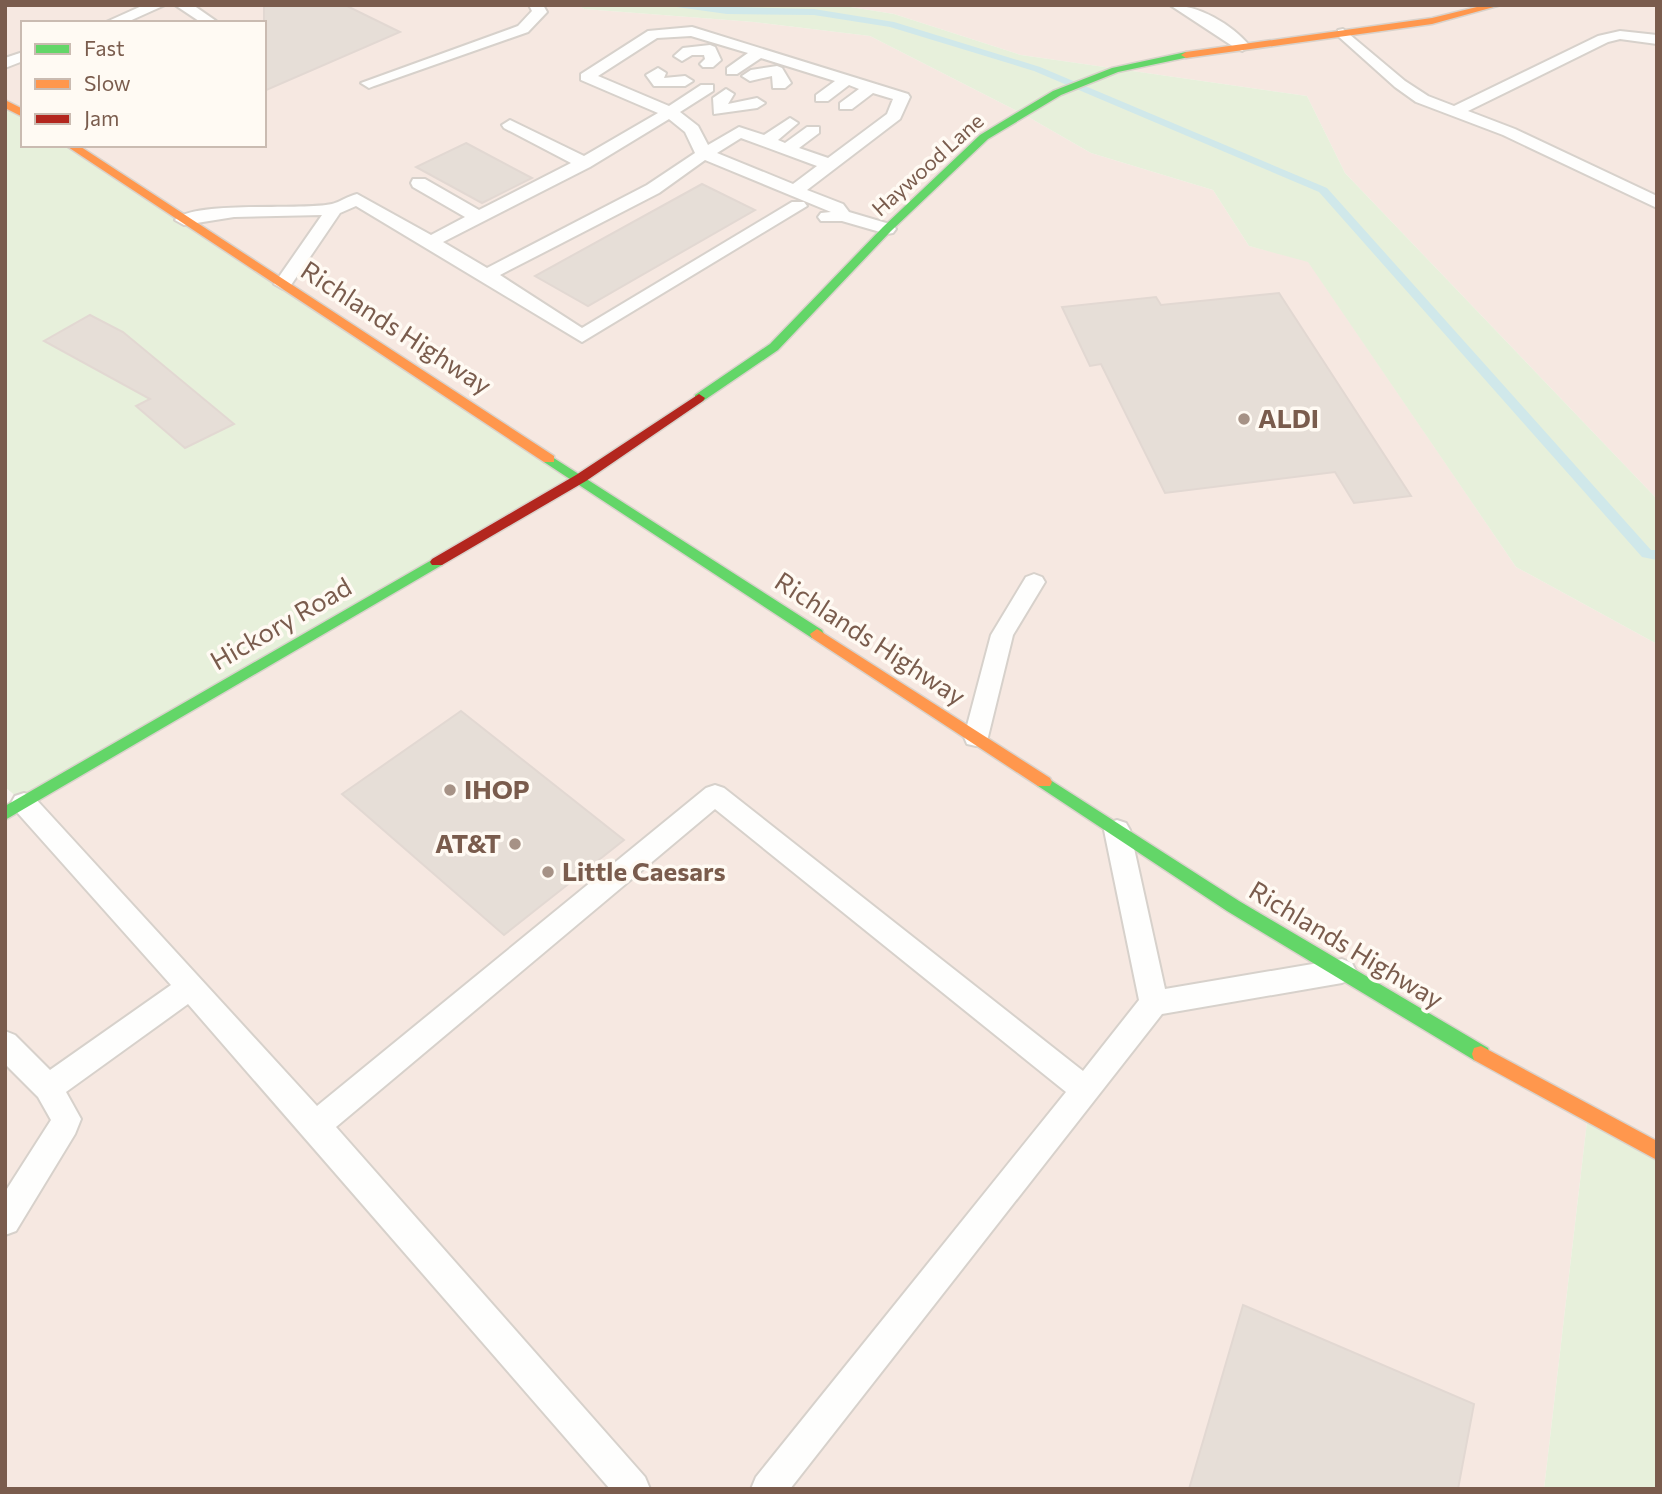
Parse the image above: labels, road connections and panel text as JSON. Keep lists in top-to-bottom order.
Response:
{
  "streets": {
    "street": ["Haywood Lane", "Richlands Highway", "Hickory Road"]
  },
  "crossings": [
    ["Haywood Lane", "Richlands Highway"],
    ["Haywood Lane", "Hickory Road"],
    ["Richlands Highway", "Hickory Road"]
  ],
  "places": [
    "ALDI",
    "IHOP",
    "AT&T",
    "Little Caesars"
  ],
  "legend": ["Fast", "Slow", "Jam"]
}
